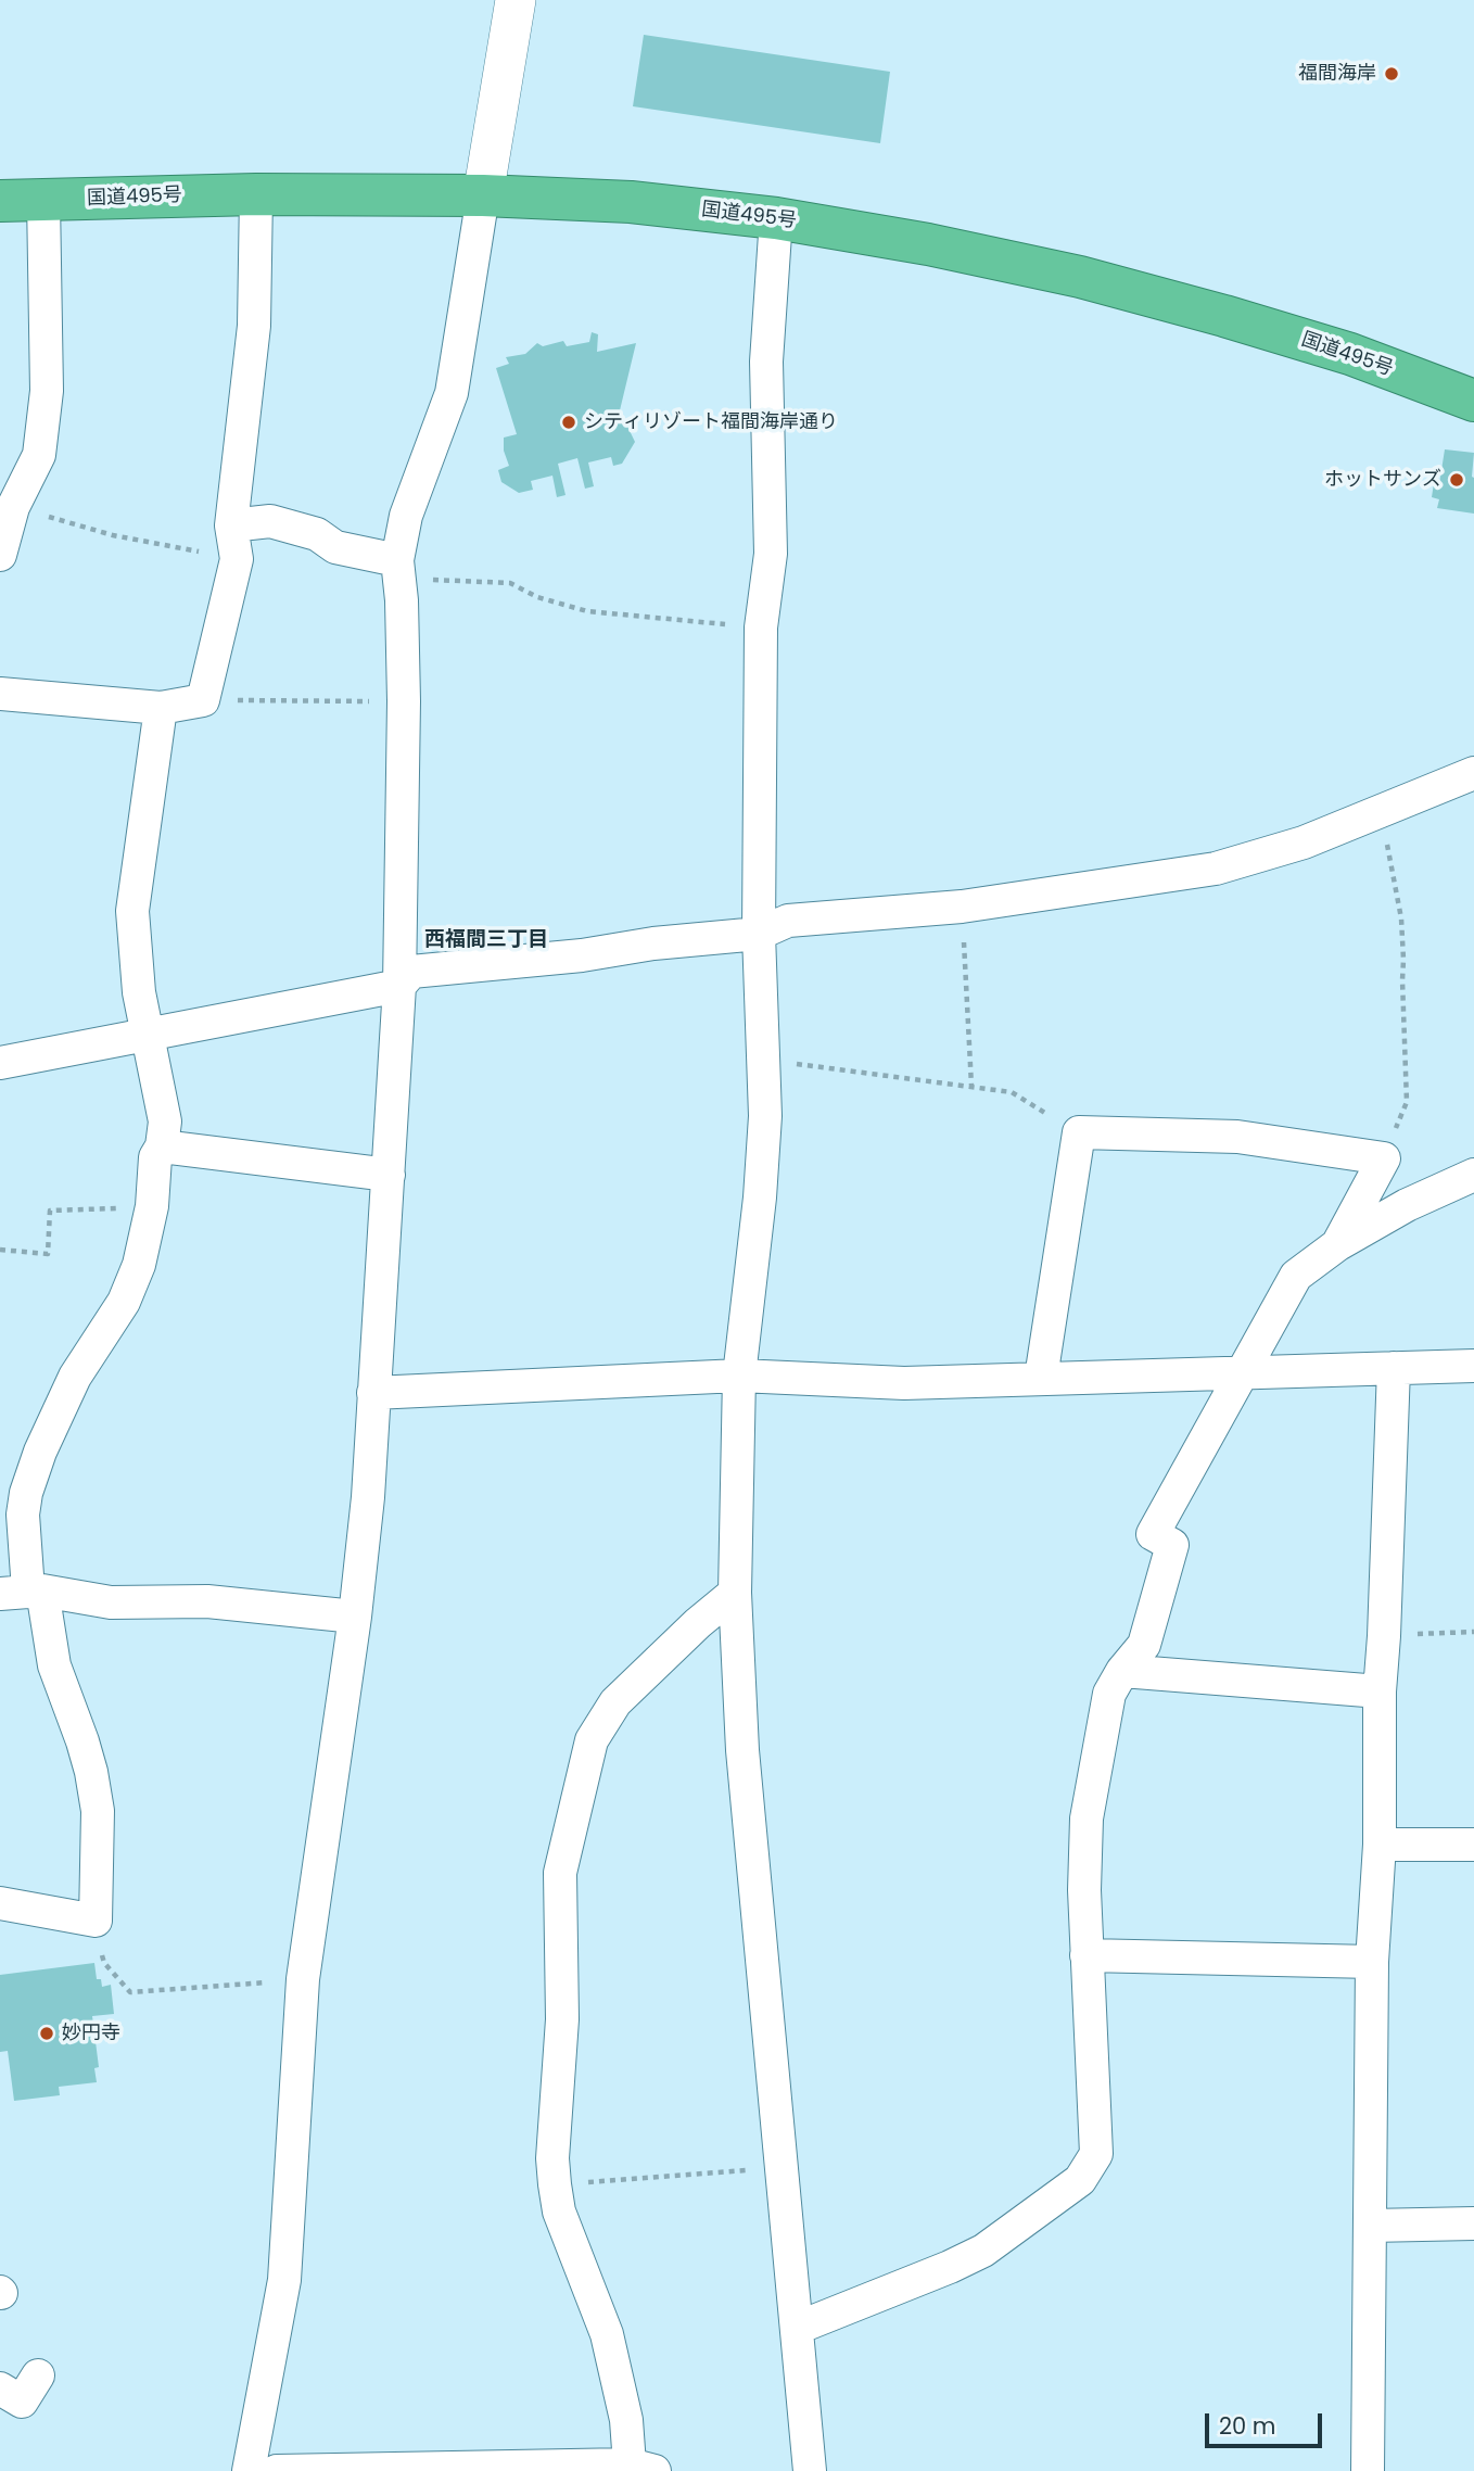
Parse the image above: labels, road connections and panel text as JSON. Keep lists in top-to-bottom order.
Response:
{
  "streets": {
    "highway": ["国道495号"]
  },
  "districts": ["西福間三丁目"],
  "places": [
    "福間海岸",
    "シティリゾート福間海岸通り",
    "ホットサンズ",
    "妙円寺"
  ],
  "scale_bar": "20 m"
}
